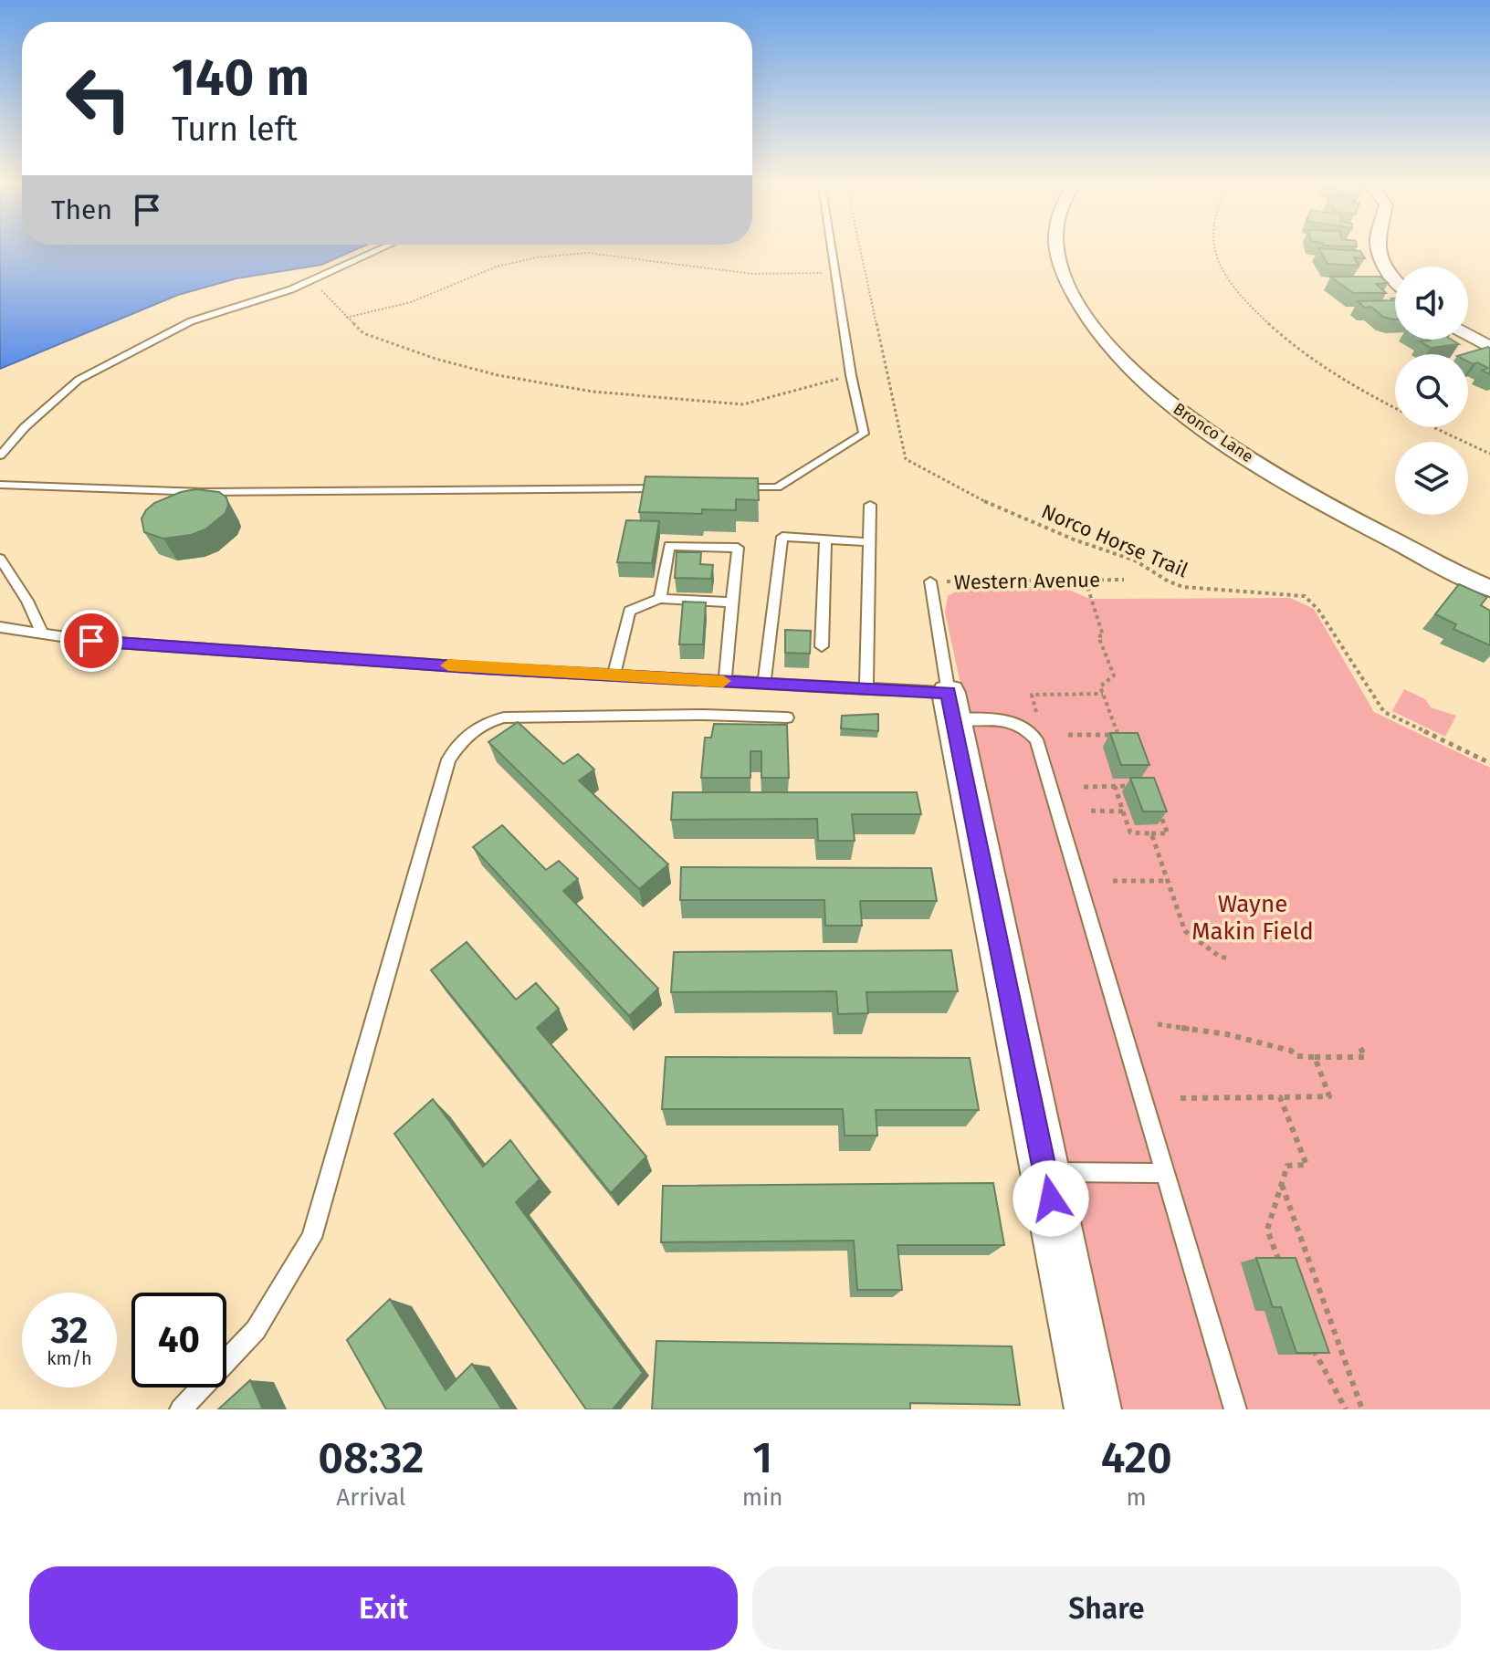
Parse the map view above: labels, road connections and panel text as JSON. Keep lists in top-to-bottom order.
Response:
{
  "streets": {
    "street": ["Bronco Lane"],
    "path": ["Norco Horse Trail", "Western Avenue"]
  },
  "parks": ["Wayne Makin Field"],
  "page": {
    "turn": ["140 m", "Turn left"],
    "then": "Then",
    "speed": "32 km/h",
    "limit": "40",
    "eta": [
      "08:32",
      "Arrival",
      "1",
      "min",
      "420",
      "m"
    ],
    "buttons": ["Exit", "Share"]
  }
}
